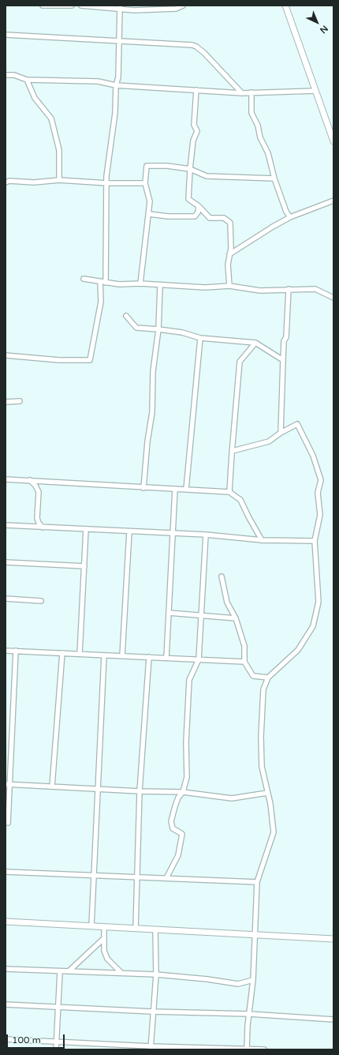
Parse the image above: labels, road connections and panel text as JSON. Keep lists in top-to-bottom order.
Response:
{
  "scale_bar": "100 m",
  "north": "bottom right"
}
